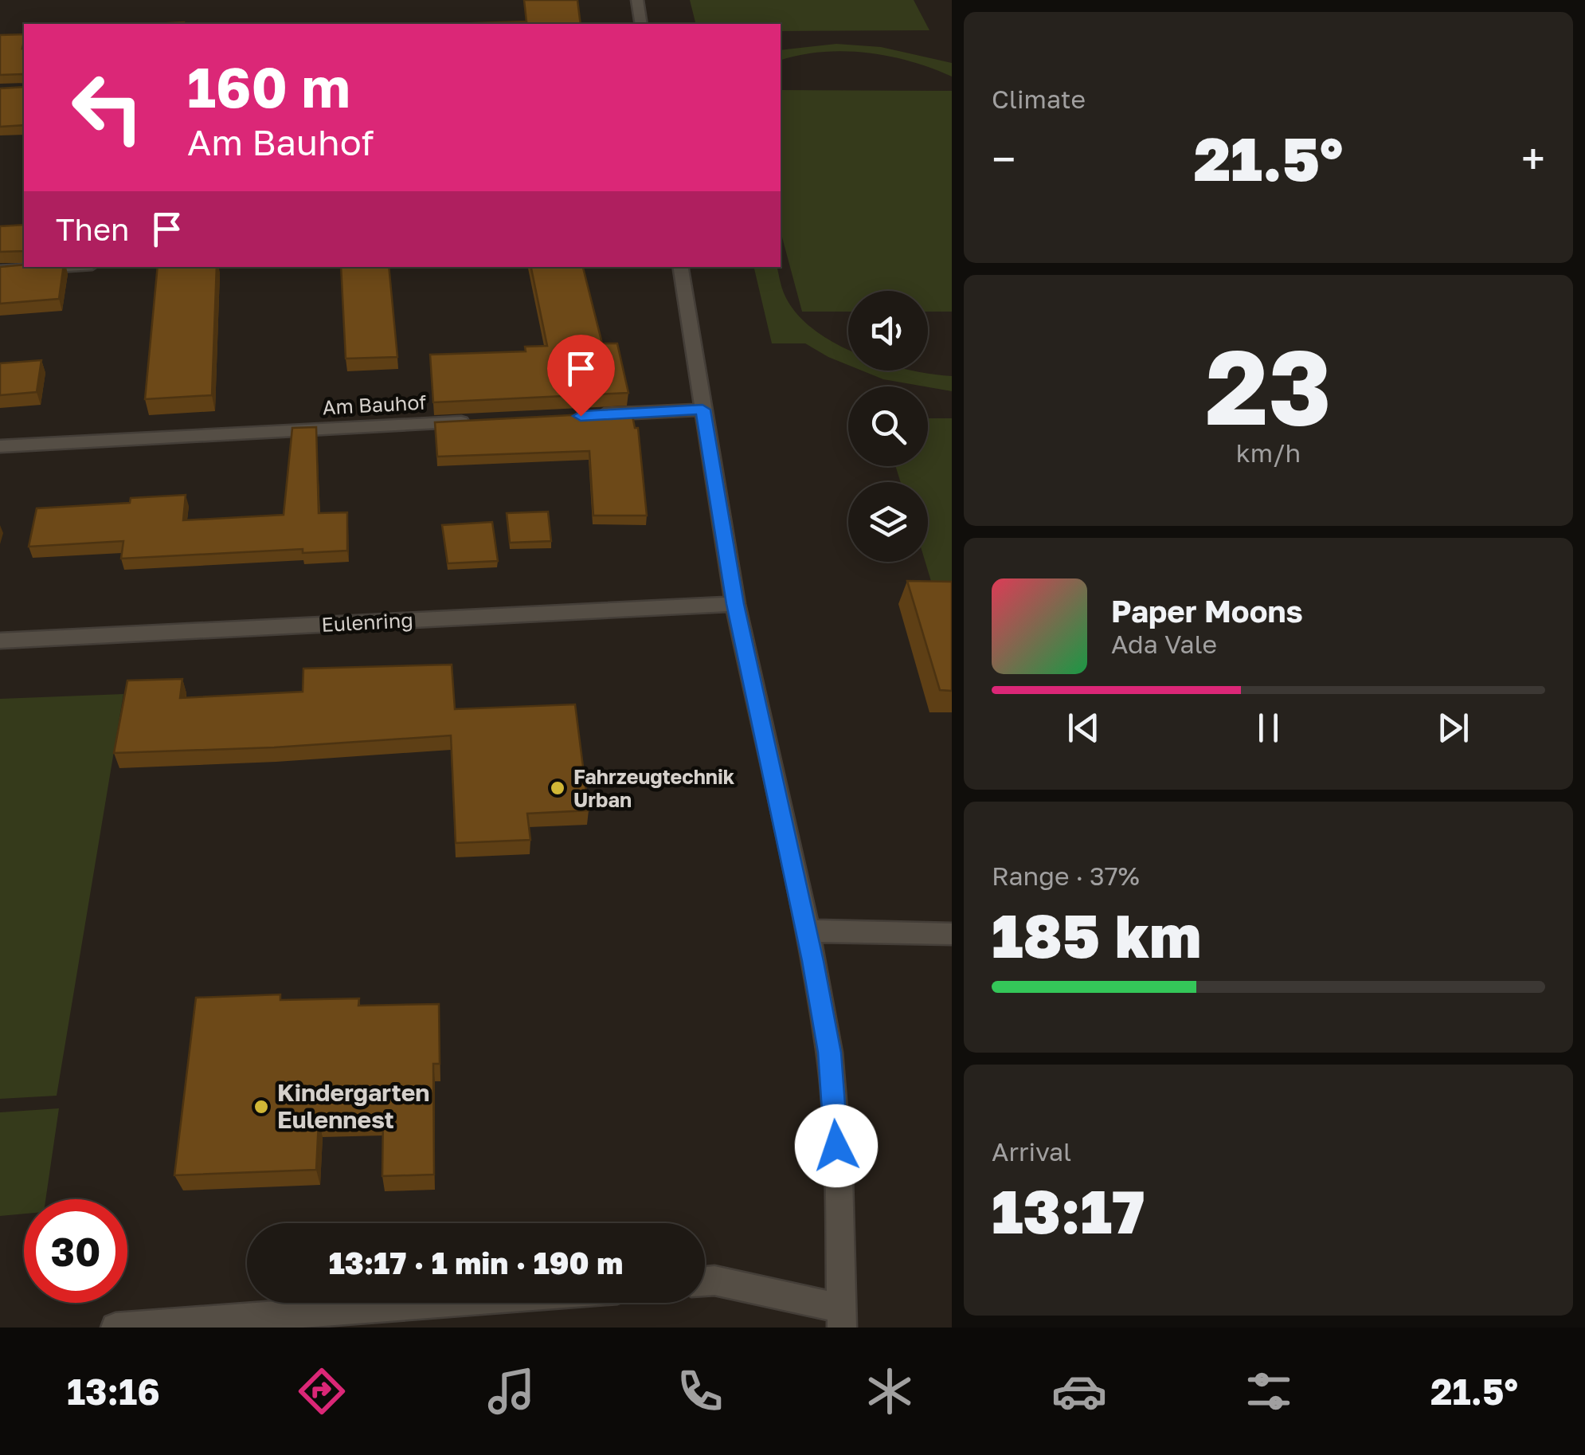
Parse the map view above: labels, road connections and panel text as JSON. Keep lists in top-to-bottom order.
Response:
{
  "streets": {
    "street": ["Am Bauhof", "Eulenring"]
  },
  "places": ["Fahrzeugtechnik Urban", "Kindergarten Eulennest"],
  "page": {
    "tile": [
      "Climate",
      ["23", "km/h"],
      ["Range · 37%", "185 km"],
      ["Arrival", "13:17"]
    ],
    "turn": ["160 m", "Am Bauhof"],
    "heat": ["−", "21.5°", "+"],
    "then": "Then",
    "song": ["Paper Moons", "Ada Vale"],
    "limit": "30",
    "trip": "13:17 · 1 min · 190 m",
    "tabs": ["13:16", "21.5°"]
  }
}
